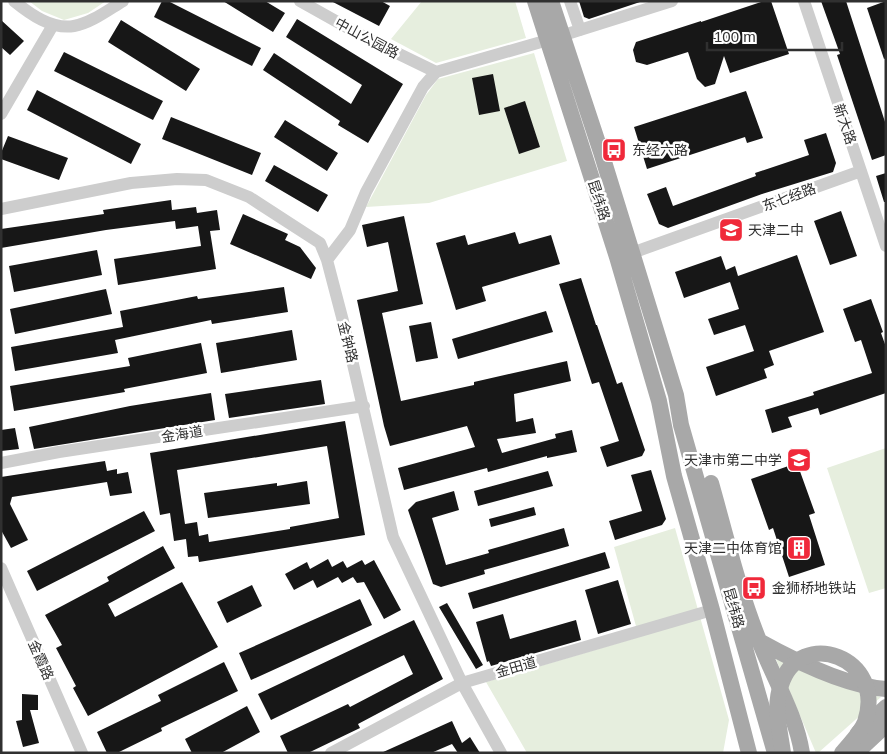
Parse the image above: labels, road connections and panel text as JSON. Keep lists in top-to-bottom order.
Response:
{
  "streets": {
    "main road": ["昆纬路"],
    "street": [
      "中山公园路",
      "新大路",
      "东七经路",
      "金钟路",
      "金海道",
      "金霞路",
      "金田道"
    ]
  },
  "crossings": [
    ["新大路", "东七经路"],
    ["东七经路", "昆纬路"],
    ["金钟路", "金海道"],
    ["金钟路", "金田道"]
  ],
  "places": {
    "bus stop": ["东经六路", "金狮桥地铁站"],
    "school or university": ["天津二中", "天津市第二中学"],
    "building": ["天津二中体育馆"]
  },
  "scale_bar": "100 m"
}
